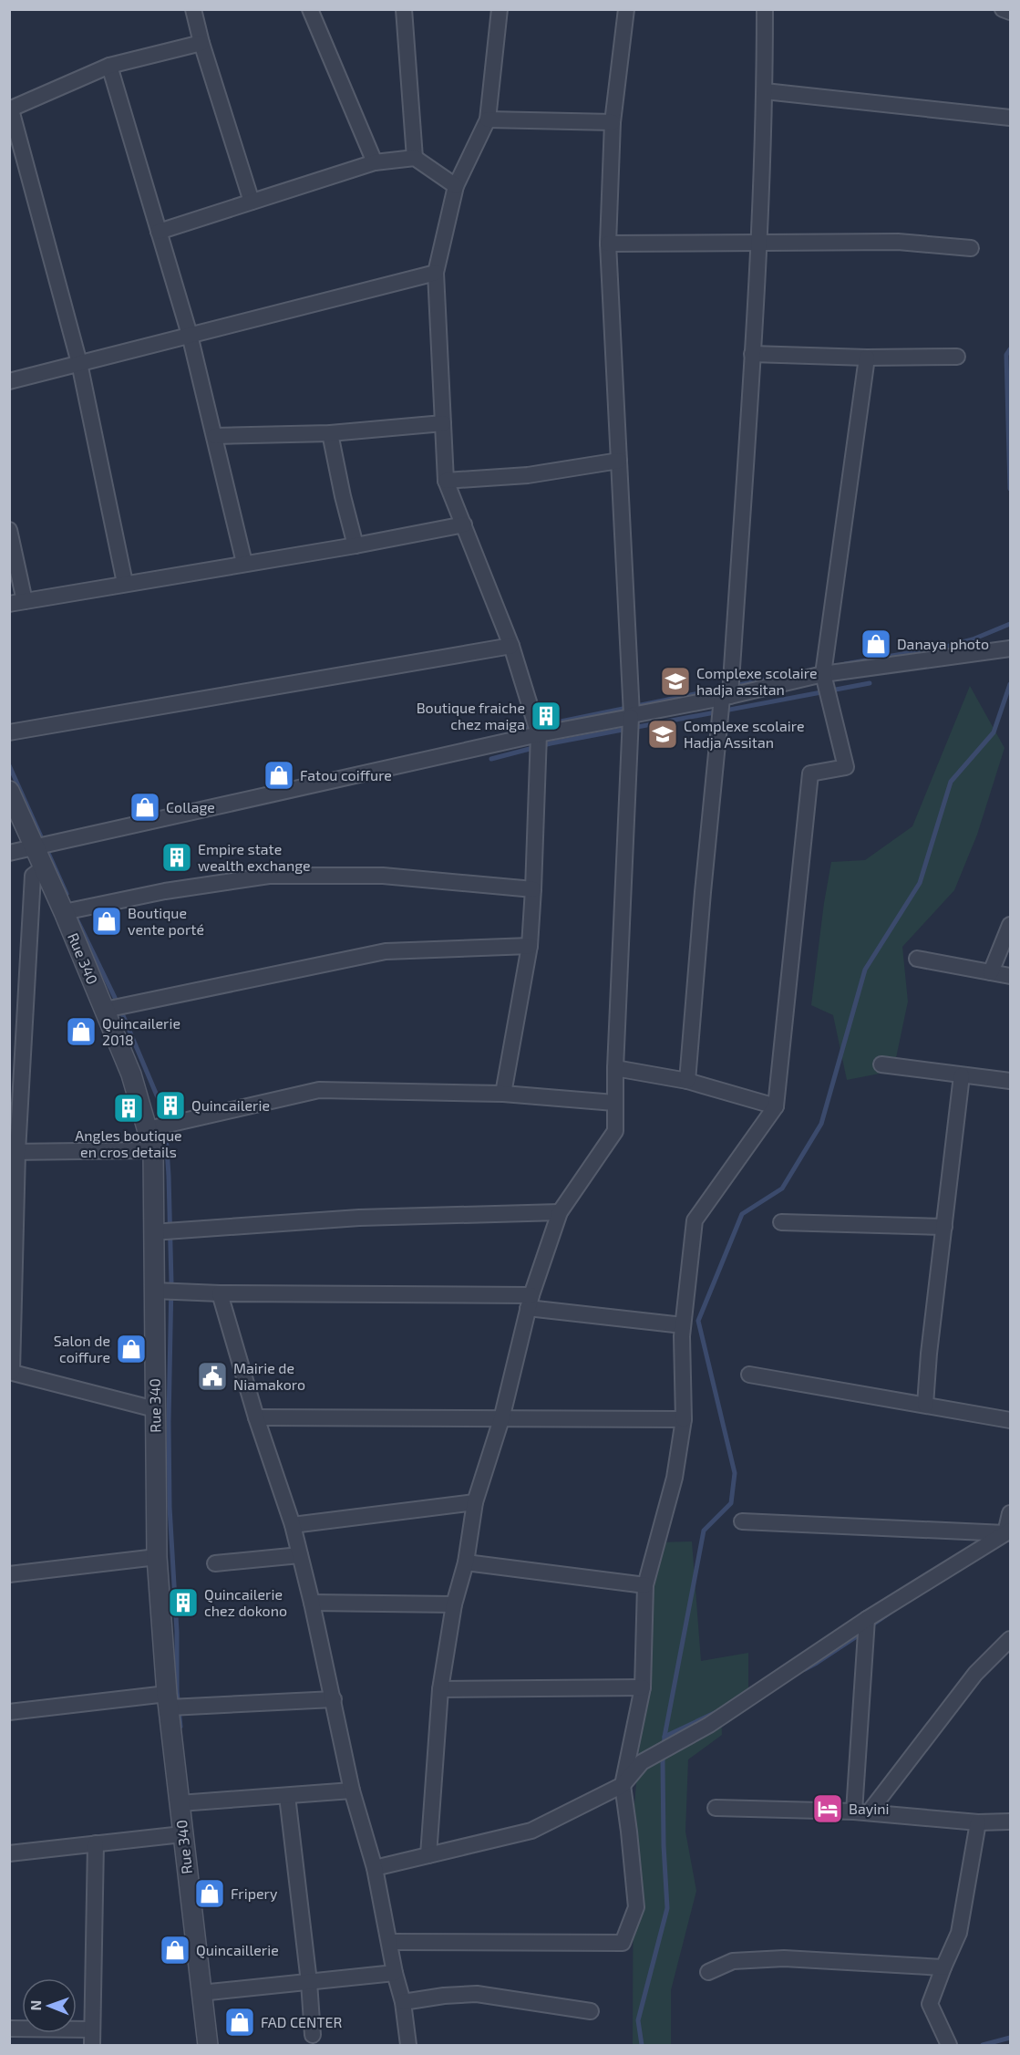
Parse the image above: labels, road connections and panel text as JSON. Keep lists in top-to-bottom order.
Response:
{
  "streets": {
    "street": ["Rue 340"]
  },
  "places": {
    "shop": [
      "Danaya photo",
      "Fatou coiffure",
      "Collage",
      "Boutique vente porté",
      "Quincailerie 2018",
      "Salon de coiffure",
      "Fripery",
      "Quincaillerie",
      "FAD CENTER"
    ],
    "school or university": ["Complexe scolaire hadja assitan", "Complexe scolaire Hadja Assitan"],
    "building": [
      "Boutique fraiche chez maiga",
      "Empire state wealth exchange",
      "Quincailerie",
      "Angles boutique en cros details",
      "Quincailerie chez dokono"
    ],
    "public building": ["Mairie de Niamakoro"],
    "hotel": ["Bayini"]
  },
  "north": "left"
}
